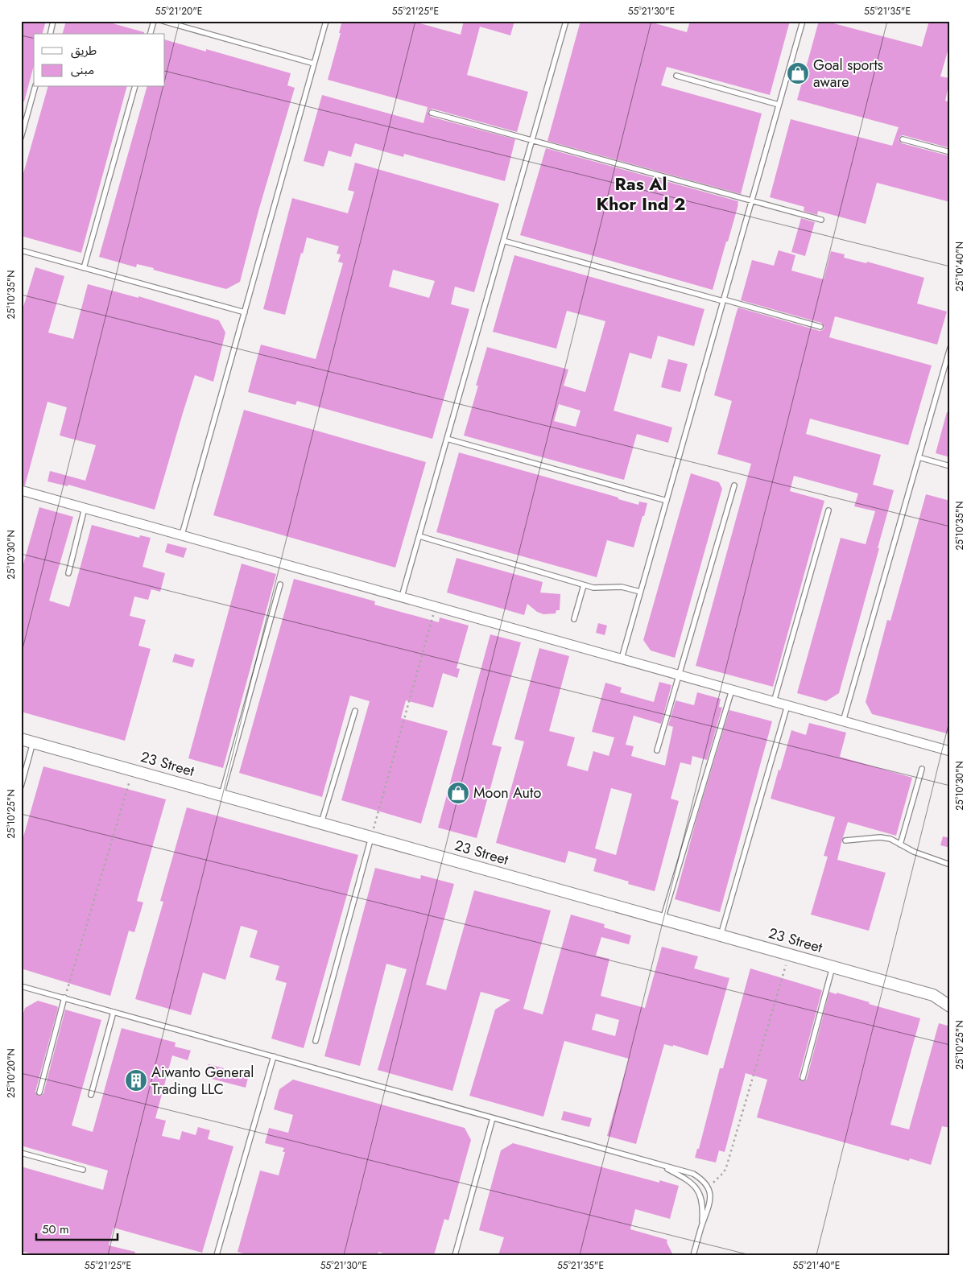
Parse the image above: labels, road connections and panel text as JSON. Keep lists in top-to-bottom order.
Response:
{
  "streets": {
    "street": ["23 Street"]
  },
  "districts": ["Ras Al Khor Ind 2"],
  "places": {
    "shop": ["Goal sports aware", "Moon Auto"],
    "building": ["Aiwanto General Trading LLC"]
  },
  "legend": ["طريق", "مبنى"],
  "scale_bar": "50 m",
  "coordinates": [
    "55°21'20\"E",
    "55°21'25\"E",
    "55°21'30\"E",
    "55°21'35\"E",
    "25°10'40\"N",
    "25°10'35\"N",
    "25°10'30\"N",
    "25°10'25\"N",
    "25°10'20\"N",
    "55°21'40\"E"
  ]
}
